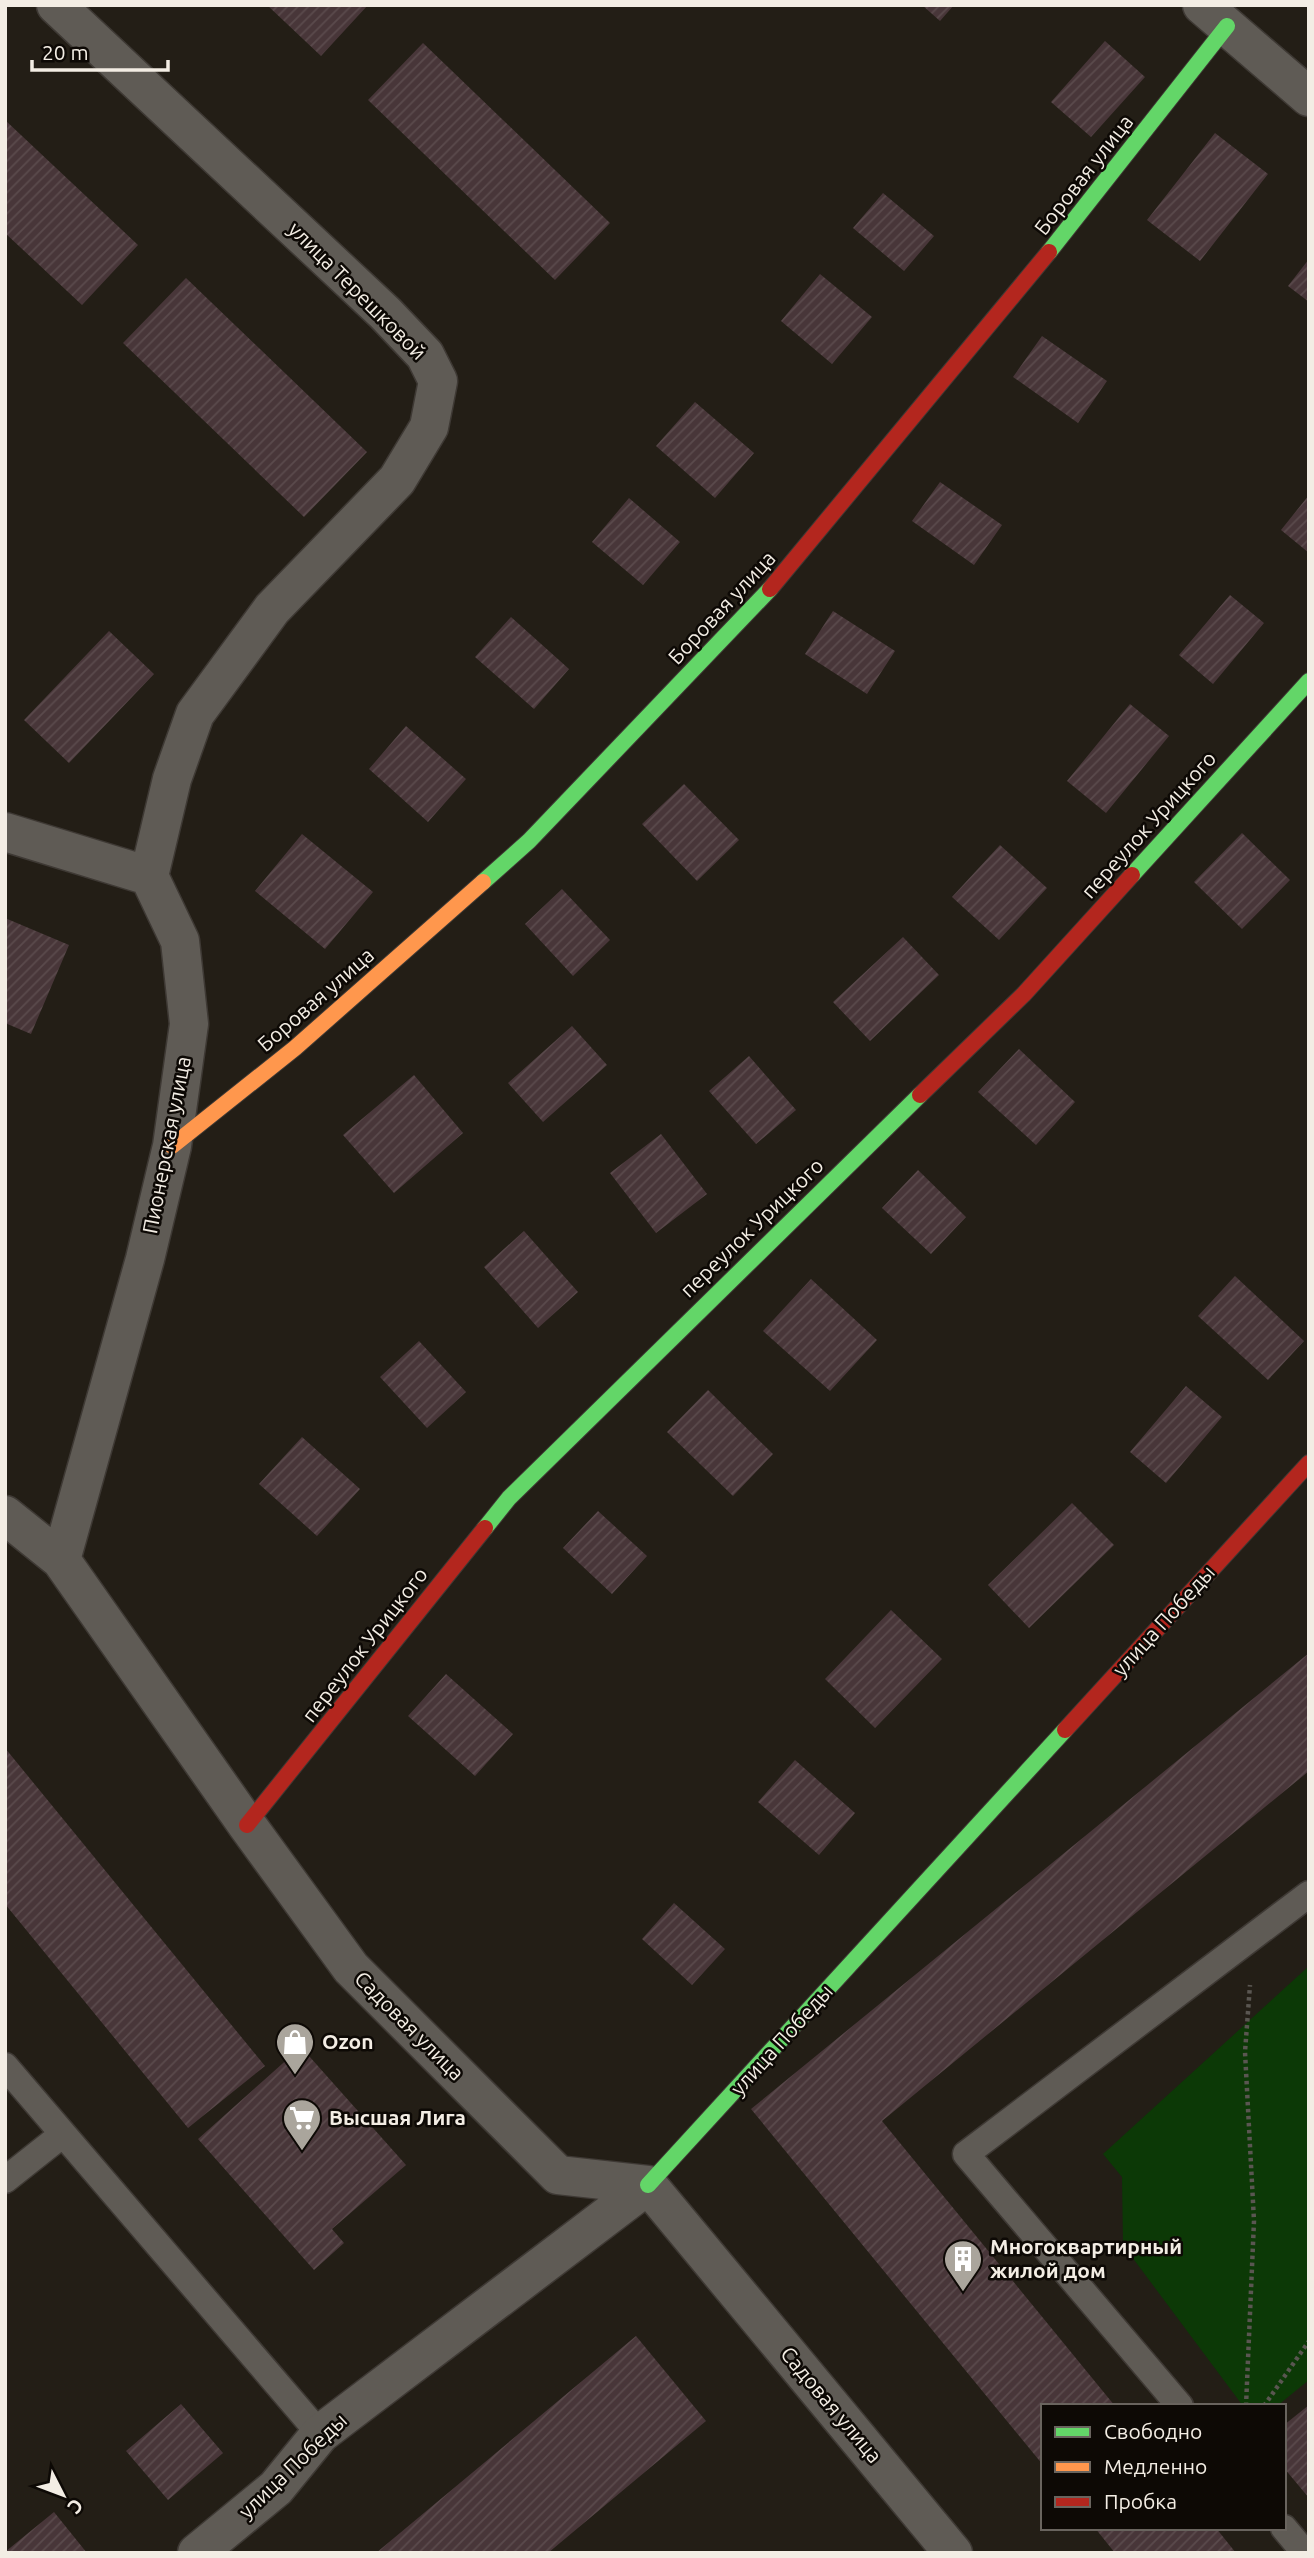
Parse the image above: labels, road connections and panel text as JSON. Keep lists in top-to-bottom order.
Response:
{
  "streets": {
    "street": [
      "Боровая улица",
      "улица Терешковой",
      "переулок Урицкого",
      "Пионерская улица",
      "улица Победы",
      "Садовая улица"
    ]
  },
  "crossings": [
    ["Боровая улица", "Пионерская улица"],
    ["улица Терешковой", "Пионерская улица"],
    ["переулок Урицкого", "Садовая улица"],
    ["Пионерская улица", "Садовая улица"],
    ["улица Победы", "Садовая улица"]
  ],
  "places": {
    "shop": ["Ozon"],
    "supermarket": ["Высшая Лига"],
    "building": ["Многоквартирный жилой дом"]
  },
  "legend": ["Свободно", "Медленно", "Пробка"],
  "scale_bar": "20 m",
  "north": "bottom right"
}
